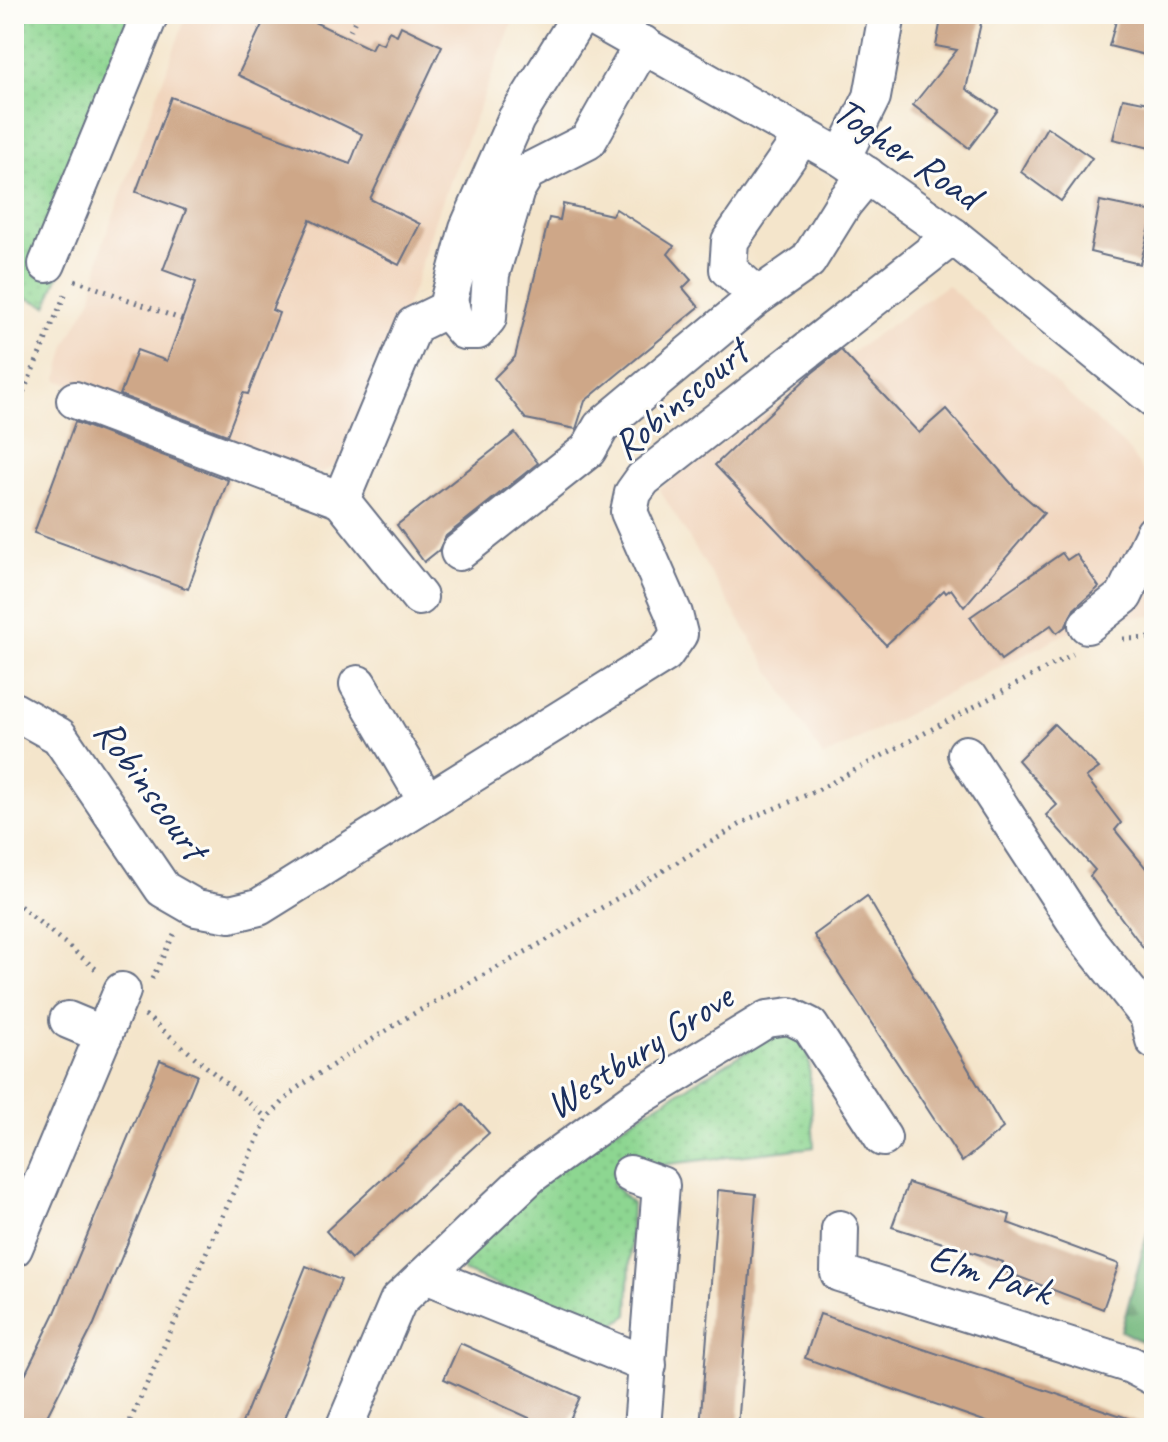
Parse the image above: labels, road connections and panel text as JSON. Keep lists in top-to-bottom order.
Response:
{
  "streets": {
    "street": [
      "Togher Road",
      "Robinscourt",
      "Westbury Grove",
      "Elm Park"
    ]
  },
  "crossings": [
    ["Togher Road", "Robinscourt"]
  ]
}
